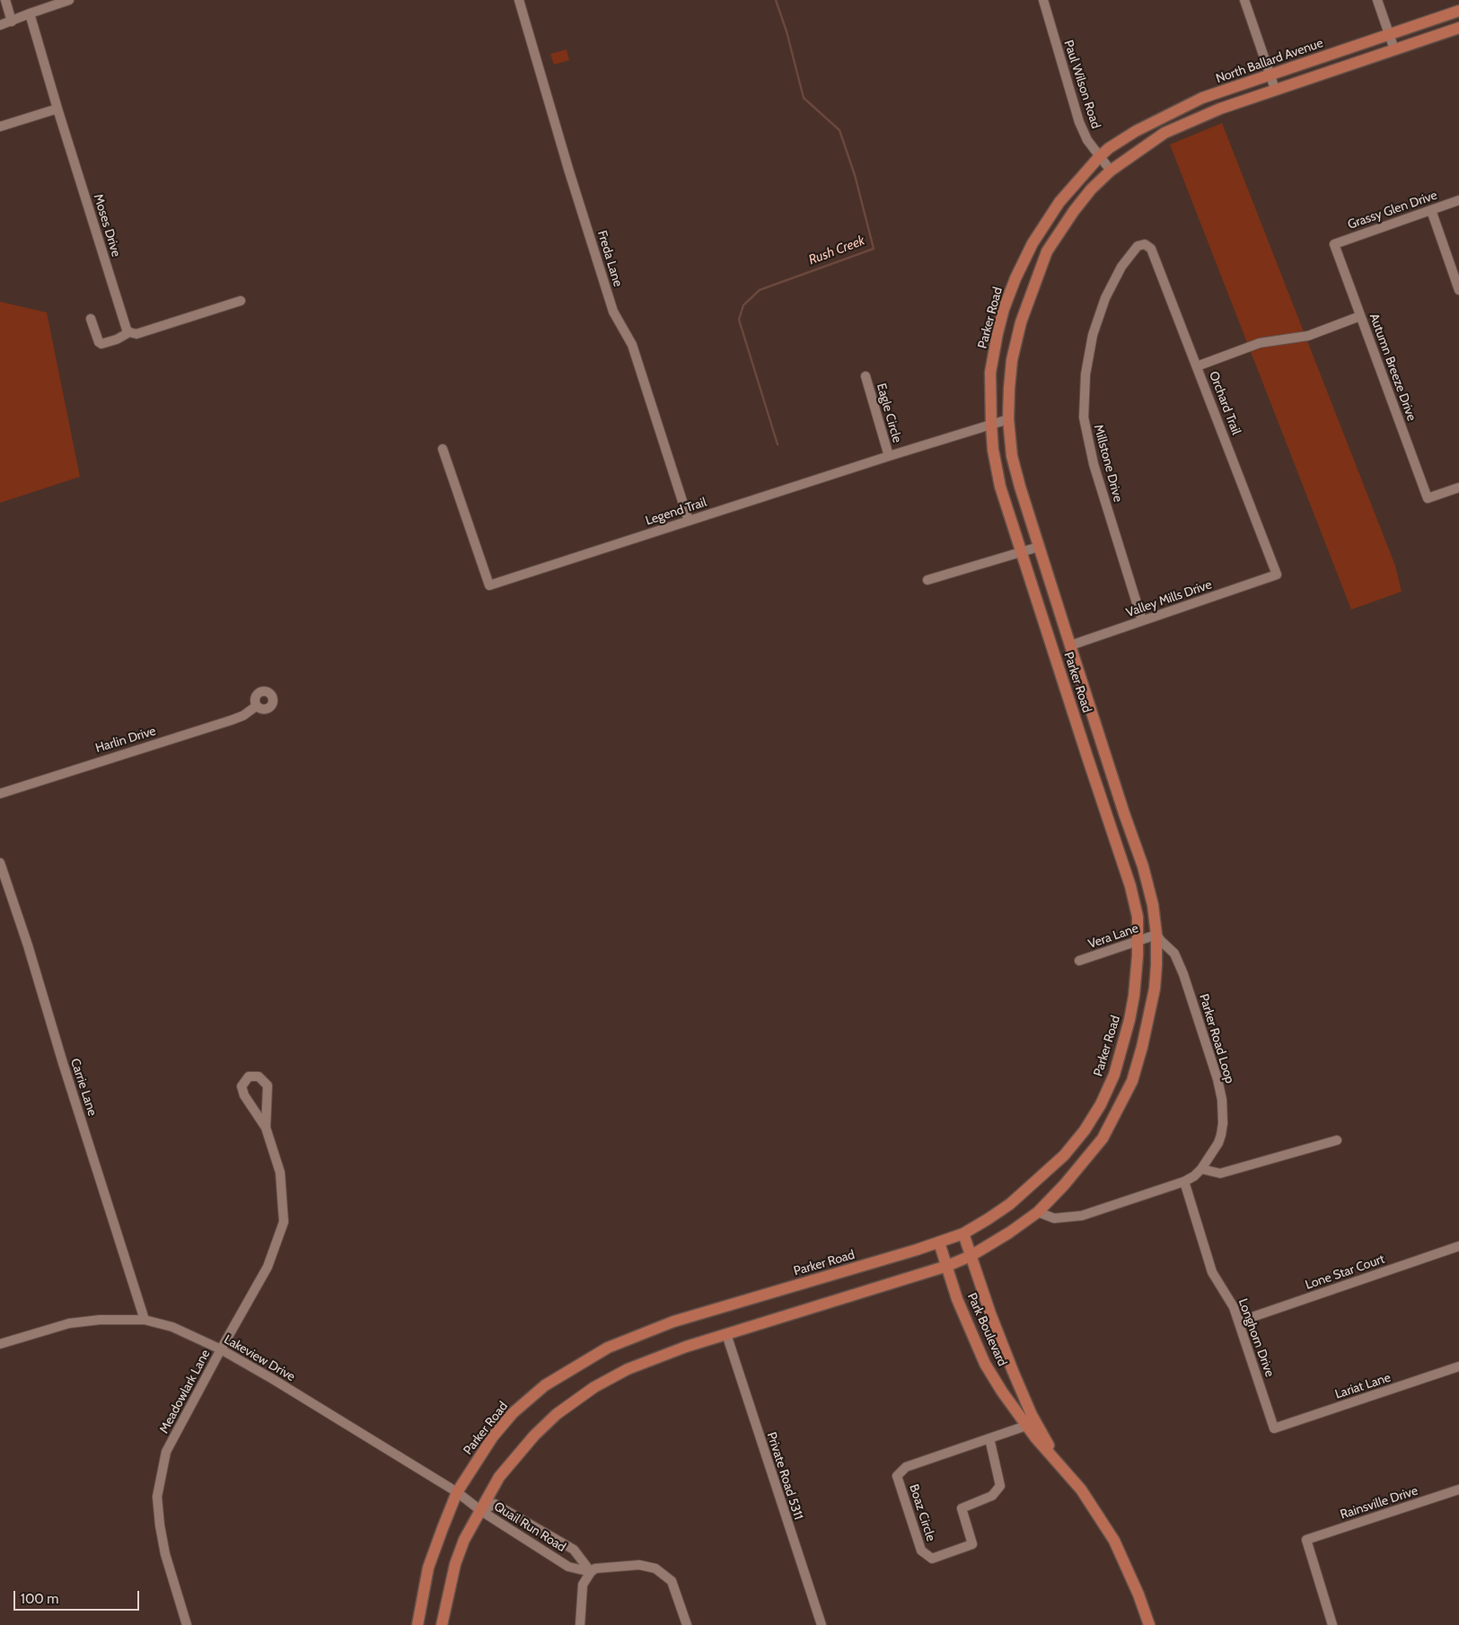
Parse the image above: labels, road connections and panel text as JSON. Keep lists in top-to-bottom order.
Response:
{
  "streets": {
    "main road": ["North Ballard Avenue", "Parker Road", "Park Boulevard"],
    "street": [
      "Paul Wilson Road",
      "Grassy Glen Drive",
      "Moses Drive",
      "Freda Lane",
      "Autumn Breeze Drive",
      "Orchard Trail",
      "Eagle Circle",
      "Millstone Drive",
      "Legend Trail",
      "Valley Mills Drive",
      "Harlin Drive",
      "Vera Lane",
      "Parker Road Loop",
      "Carrie Lane",
      "Lone Star Court",
      "Longhorn Drive",
      "Lakeview Drive",
      "Lariat Lane",
      "Meadowlark Lane",
      "Private Road 5311",
      "Rainsville Drive",
      "Boaz Circle",
      "Quail Run Road"
    ]
  },
  "crossings": [
    ["North Ballard Avenue", "Paul Wilson Road"],
    ["North Ballard Avenue", "Parker Road"],
    ["Paul Wilson Road", "Parker Road"],
    ["Grassy Glen Drive", "Autumn Breeze Drive"],
    ["Freda Lane", "Legend Trail"],
    ["Parker Road", "Legend Trail"],
    ["Parker Road", "Valley Mills Drive"],
    ["Parker Road", "Vera Lane"],
    ["Parker Road", "Parker Road Loop"],
    ["Parker Road", "Park Boulevard"],
    ["Parker Road", "Lakeview Drive"],
    ["Parker Road", "Private Road 5311"],
    ["Parker Road", "Quail Run Road"],
    ["Orchard Trail", "Millstone Drive"],
    ["Orchard Trail", "Valley Mills Drive"],
    ["Eagle Circle", "Legend Trail"],
    ["Millstone Drive", "Valley Mills Drive"],
    ["Vera Lane", "Parker Road Loop"],
    ["Parker Road Loop", "Longhorn Drive"],
    ["Carrie Lane", "Lakeview Drive"],
    ["Lone Star Court", "Longhorn Drive"],
    ["Park Boulevard", "Boaz Circle"],
    ["Longhorn Drive", "Lariat Lane"],
    ["Lakeview Drive", "Meadowlark Lane"],
    ["Lakeview Drive", "Quail Run Road"]
  ],
  "water": ["Rush Creek"],
  "scale_bar": "100 m"
}
